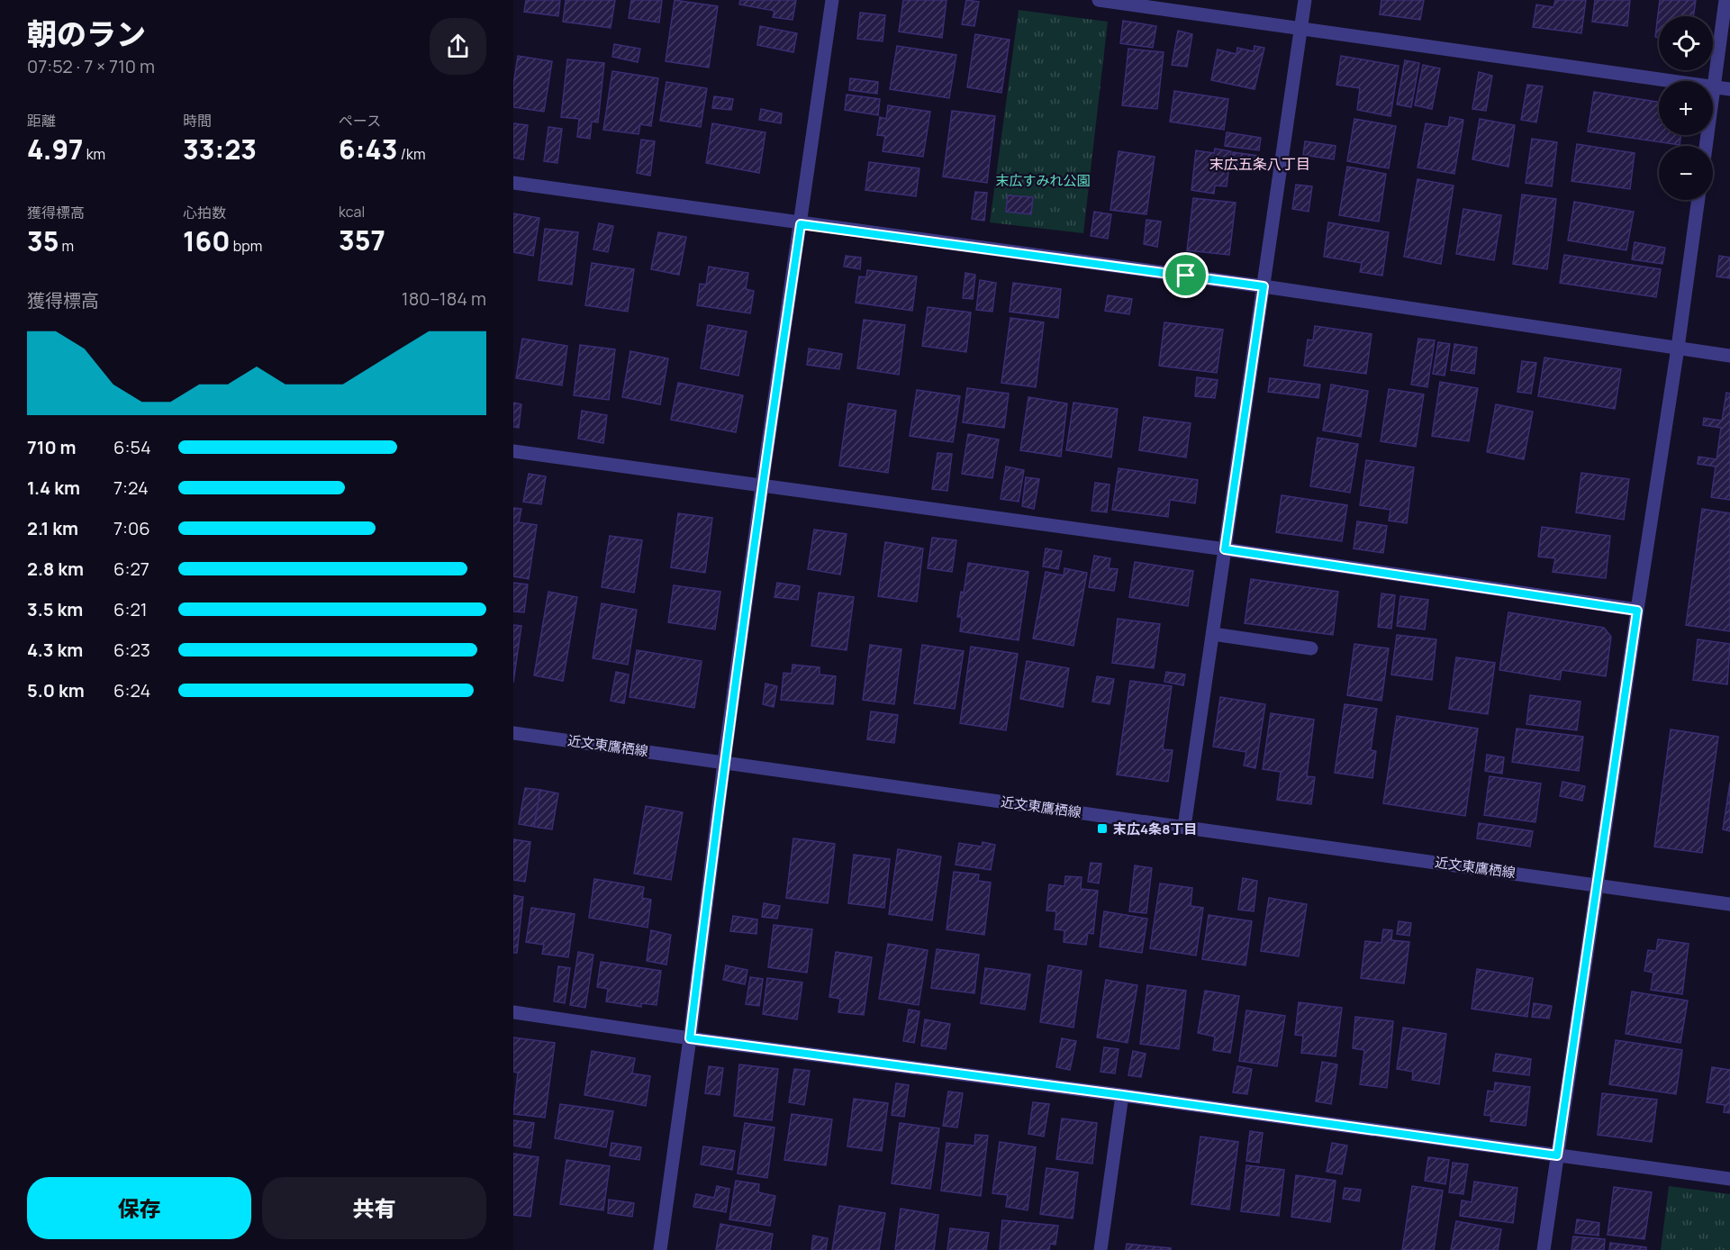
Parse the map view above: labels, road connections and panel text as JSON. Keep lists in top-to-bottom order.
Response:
{
  "streets": {
    "street": ["近文東鷹栖線"]
  },
  "districts": ["末広五条八丁目"],
  "parks": ["末広すみれ公園"],
  "places": {
    "transit": ["末広4条8丁目"]
  },
  "page": {
    "heading": ["朝のラン", "07:52 · 7 × 710 m"],
    "map_buttons": ["+", "−"],
    "stats": [
      ["距離", "4.97 km"],
      ["時間", "33:23"],
      ["ペース", "6:43 /km"],
      ["獲得標高", "35 m"],
      ["心拍数", "160 bpm"],
      ["kcal", "357"]
    ],
    "chart": ["獲得標高", "180–184 m"],
    "list": [
      {
        "name": "710 m",
        "note": "6:54"
      },
      {
        "name": "1.4 km",
        "note": "7:24"
      },
      {
        "name": "2.1 km",
        "note": "7:06"
      },
      {
        "name": "2.8 km",
        "note": "6:27"
      },
      {
        "name": "3.5 km",
        "note": "6:21"
      },
      {
        "name": "4.3 km",
        "note": "6:23"
      },
      {
        "name": "5.0 km",
        "note": "6:24"
      }
    ],
    "buttons": ["保存", "共有"]
  }
}
